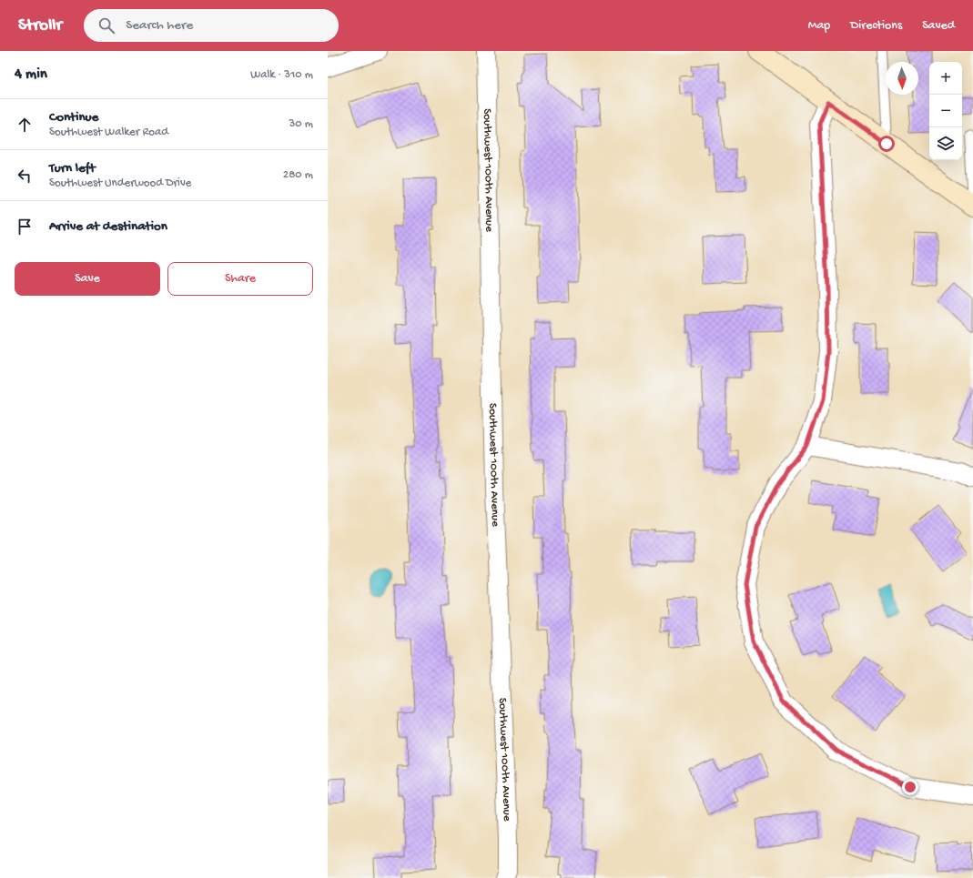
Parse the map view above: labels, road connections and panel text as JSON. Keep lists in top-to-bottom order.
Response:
{
  "streets": {
    "street": ["Southwest 100th Avenue"]
  },
  "north": "bottom",
  "page": {
    "header": "Strollr",
    "search": "Search here",
    "nav": ["Map", "Directions", "Saved"],
    "heading": ["4 min", "Walk · 310 m"],
    "map_buttons": ["+", "−"],
    "list": [
      ["Continue", "Southwest Walker Road", "30 m"],
      ["Turn left", "Southwest Underwood Drive", "280 m"],
      "Arrive at destination"
    ],
    "buttons": ["Save", "Share"]
  }
}
